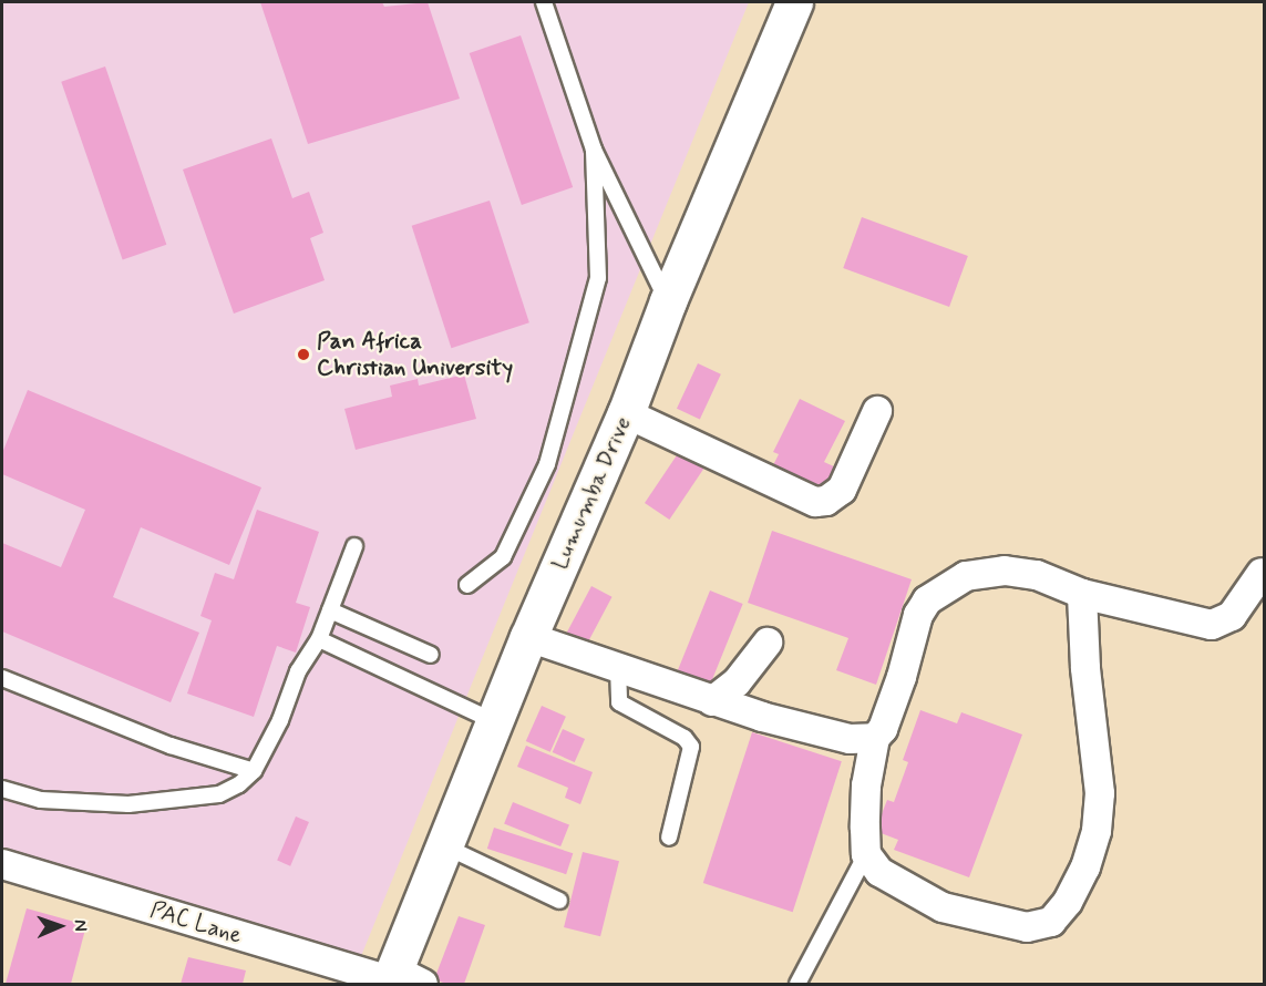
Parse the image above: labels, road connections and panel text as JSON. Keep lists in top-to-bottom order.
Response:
{
  "streets": {
    "street": ["Lumumba Drive", "PAC Lane"]
  },
  "crossings": [
    ["Lumumba Drive", "PAC Lane"]
  ],
  "places": ["Pan Africa Christian University"],
  "north": "right"
}
